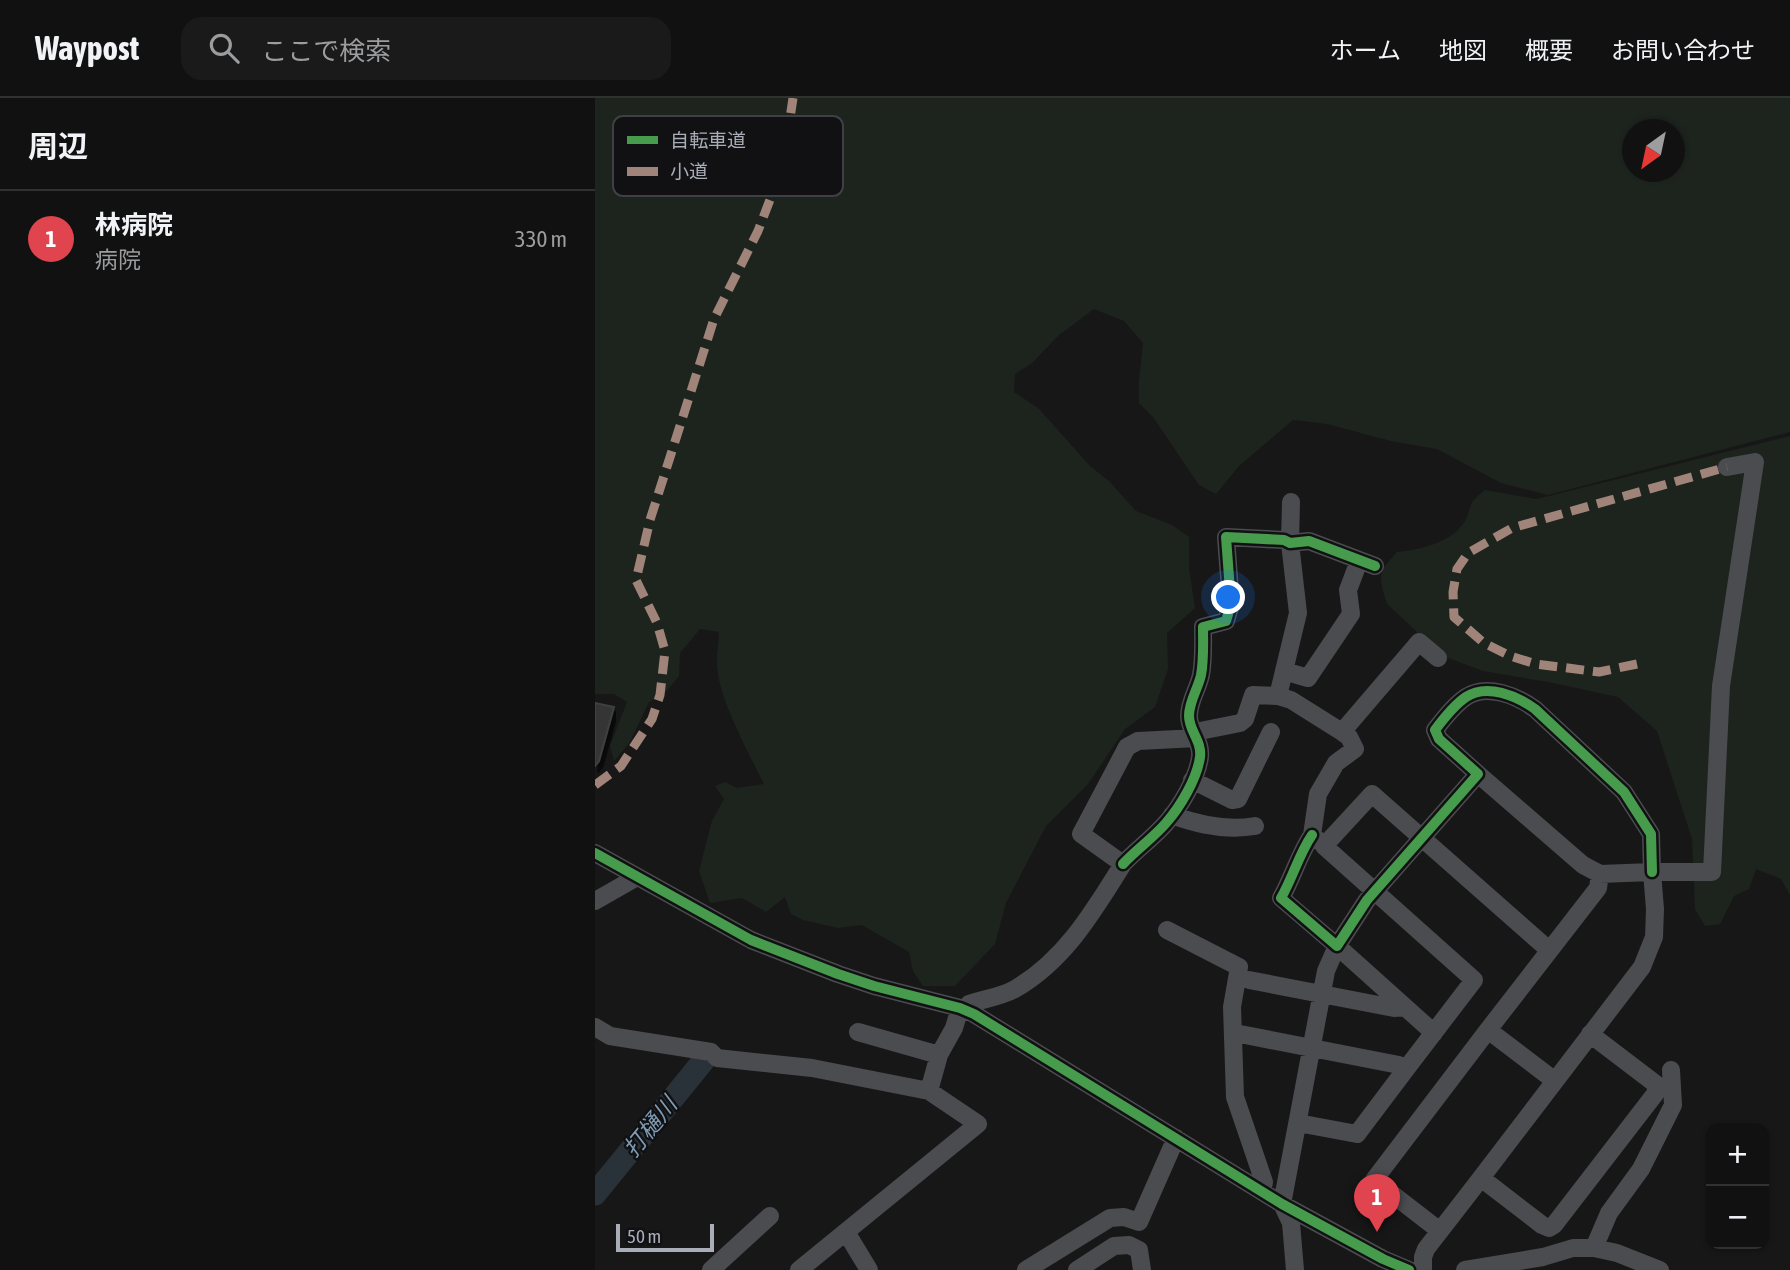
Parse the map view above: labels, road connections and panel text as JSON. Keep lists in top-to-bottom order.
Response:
{
  "water": ["打樋川"],
  "legend": ["自転車道", "小道"],
  "scale_bar": "50 m",
  "north": "bottom left",
  "page": {
    "header": "Waypost",
    "search": "ここで検索",
    "nav": [
      "ホーム",
      "地図",
      "概要",
      "お問い合わせ"
    ],
    "heading": "周辺",
    "list": [
      {
        "mark": "1",
        "name": "林病院",
        "note": "病院",
        "value": "330 m"
      }
    ],
    "map_buttons": ["+", "−"],
    "pins": "1",
    "scale": "50 m"
  }
}
